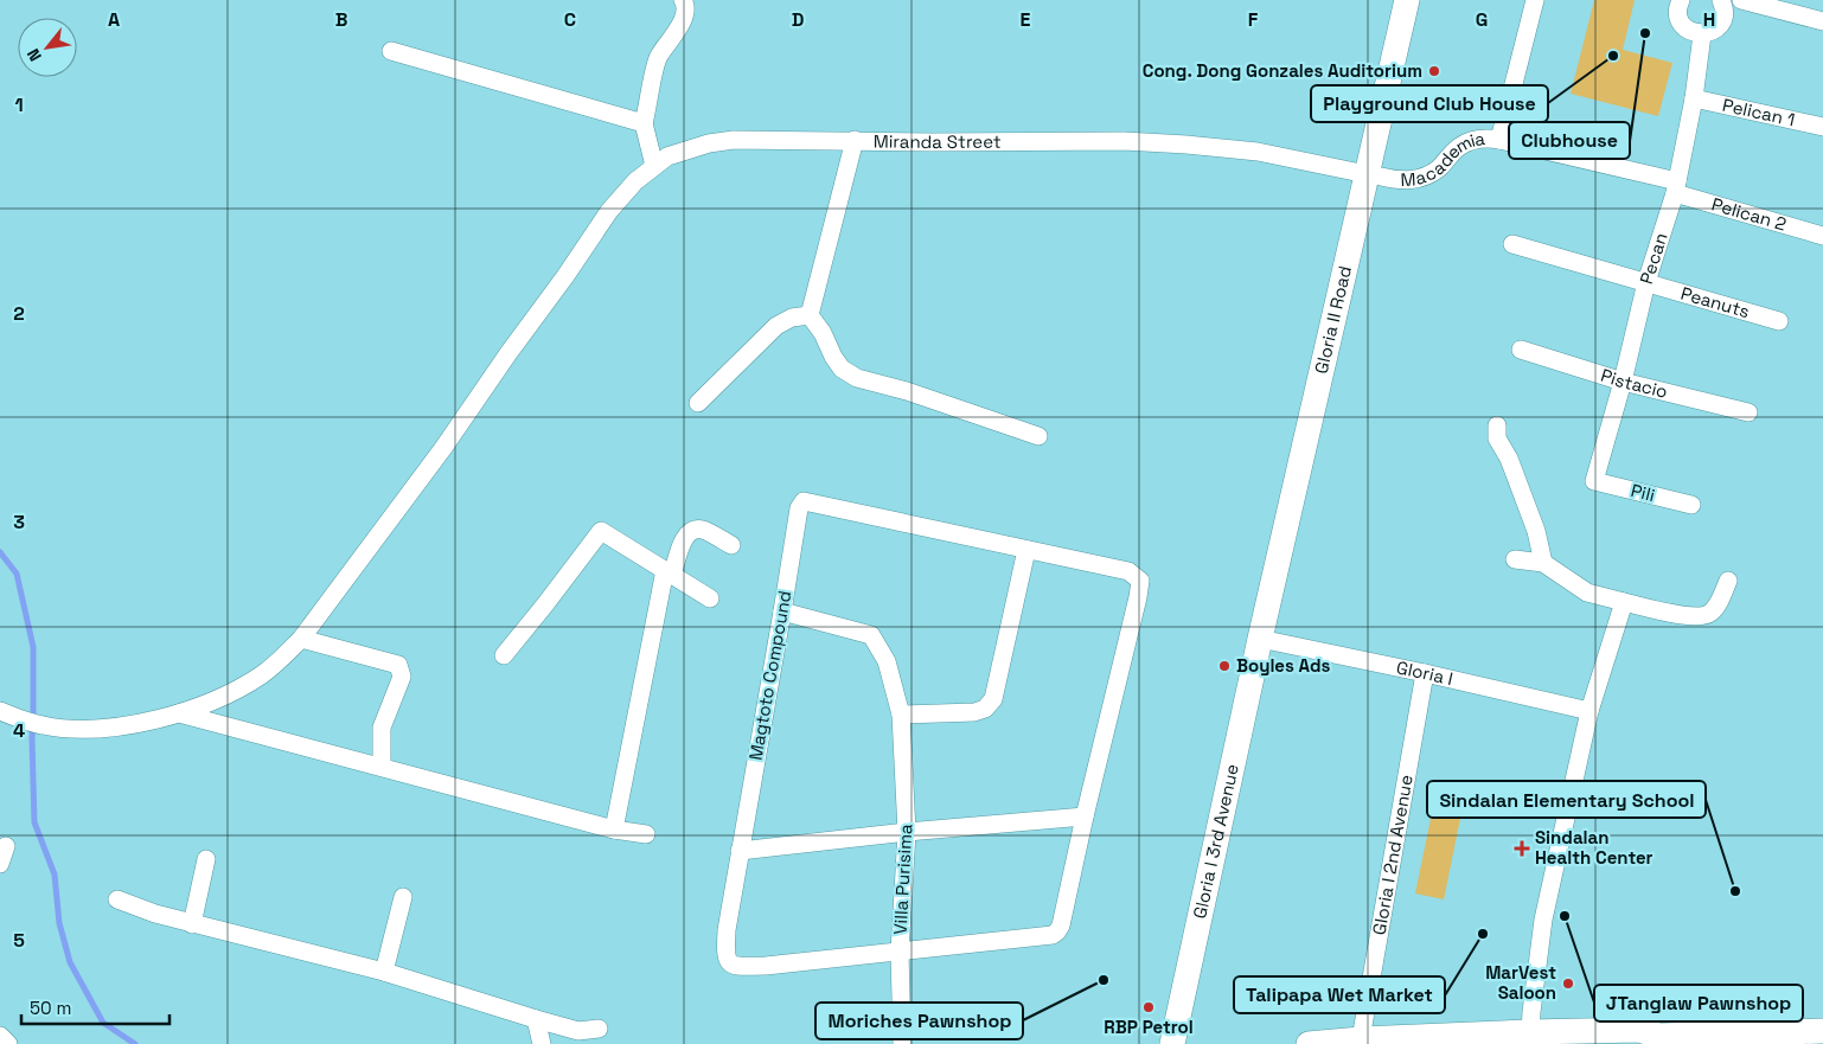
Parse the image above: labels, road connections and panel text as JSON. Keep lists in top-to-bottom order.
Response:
{
  "streets": {
    "street": [
      "Pelican 1",
      "Miranda Street",
      "Macademia",
      "Pelican 2",
      "Pecan",
      "Peanuts",
      "Gloria II Road",
      "Pistacio",
      "Pili",
      "Gloria I",
      "Magtoto Compound",
      "Gloria I 3rd Avenue",
      "Gloria I 2nd Avenue",
      "Villa Purisima"
    ]
  },
  "crossings": [
    ["Pelican 1", "Pecan"],
    ["Miranda Street", "Macademia"],
    ["Miranda Street", "Gloria II Road"],
    ["Macademia", "Pelican 2"],
    ["Macademia", "Pecan"],
    ["Macademia", "Gloria II Road"],
    ["Pelican 2", "Pecan"],
    ["Pecan", "Peanuts"],
    ["Pecan", "Pistacio"],
    ["Pecan", "Pili"],
    ["Gloria II Road", "Gloria I"],
    ["Gloria II Road", "Gloria I 3rd Avenue"],
    ["Gloria I", "Gloria I 3rd Avenue"],
    ["Gloria I", "Gloria I 2nd Avenue"],
    ["Magtoto Compound", "Villa Purisima"]
  ],
  "places": {
    "other": [
      "Clubhouse",
      "Playground Club House",
      "Cong. Dong Gonzales Auditorium",
      "Boyles Ads",
      "Sindalan Elementary School",
      "JTanglaw Pawnshop",
      "Talipapa Wet Market",
      "Moriches Pawnshop",
      "MarVest Saloon",
      "RBP Petrol"
    ],
    "health": ["Sindalan Health Center"]
  },
  "scale_bar": "50 m",
  "north": "bottom left",
  "grid": {
    "columns": [
      "A",
      "B",
      "C",
      "D",
      "E",
      "F",
      "G",
      "H"
    ],
    "rows": [
      "1",
      "2",
      "3",
      "4",
      "5"
    ]
  }
}
